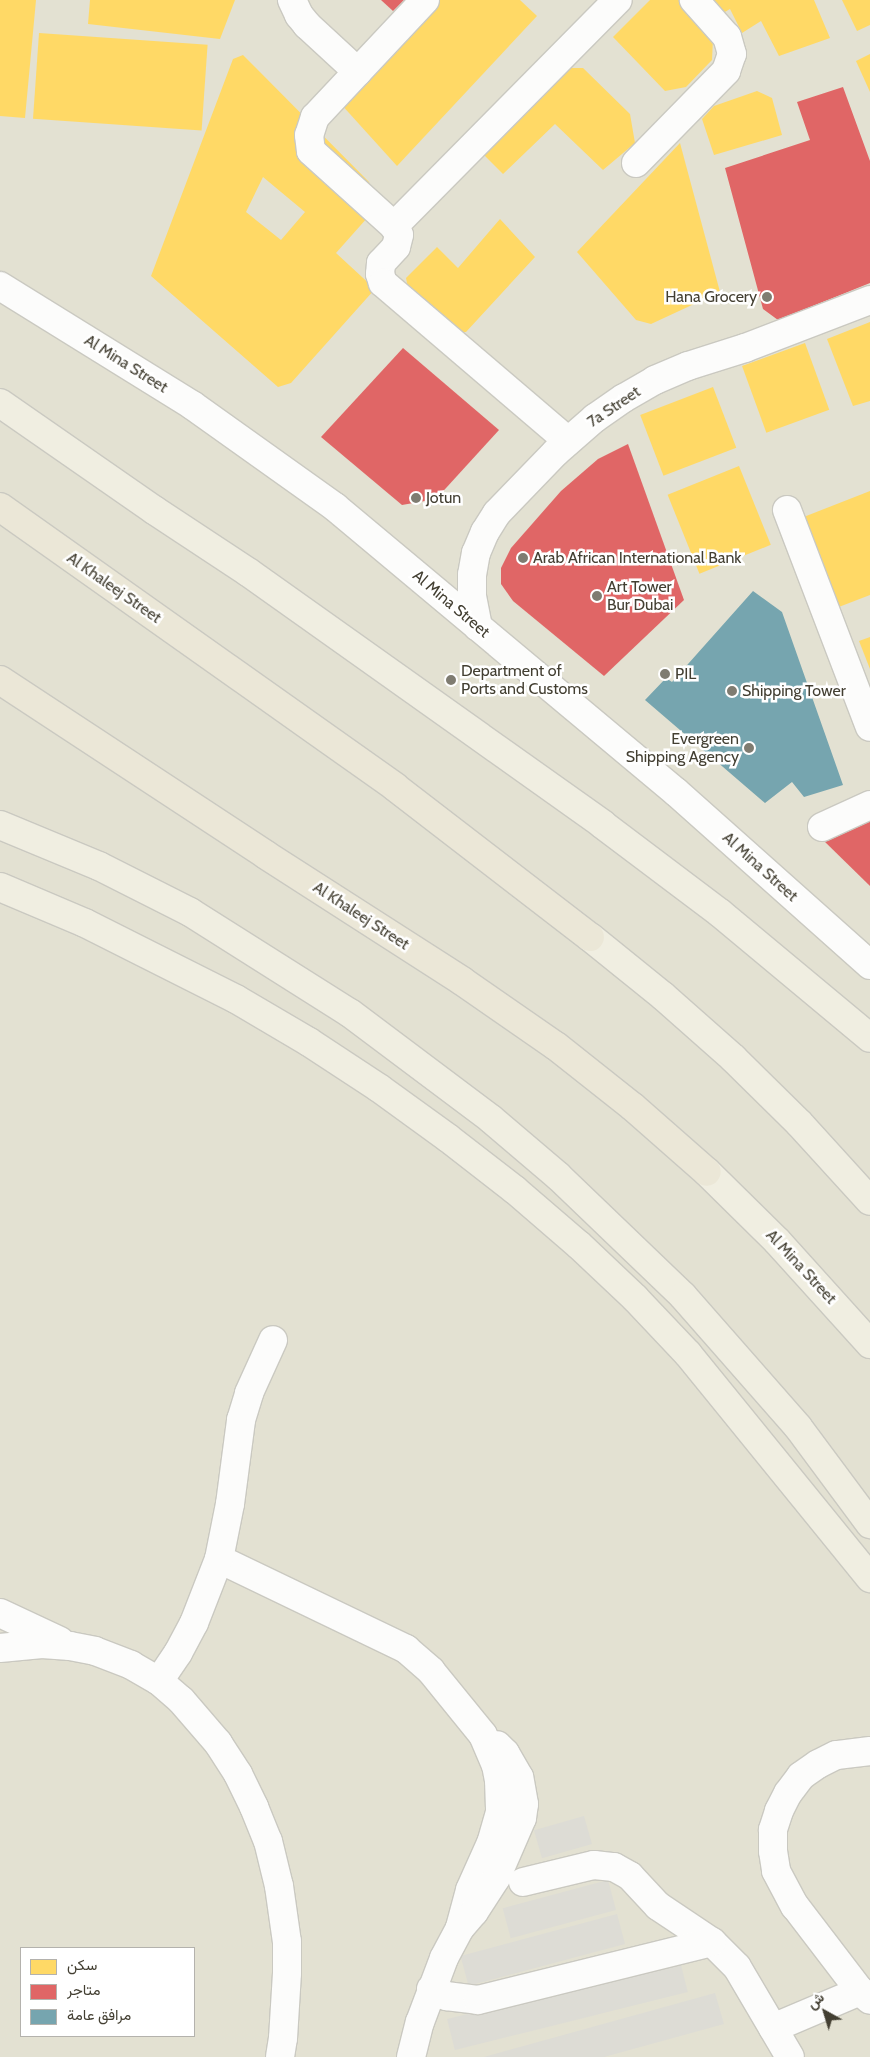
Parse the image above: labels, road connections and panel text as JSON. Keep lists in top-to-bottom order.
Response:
{
  "streets": {
    "highway": ["Al Khaleej Street"],
    "main road": ["Al Mina Street"],
    "street": ["7a Street"]
  },
  "crossings": [
    ["Al Mina Street", "7a Street"],
    ["Al Mina Street", "Al Khaleej Street"]
  ],
  "places": [
    "Hana Grocery",
    "Jotun",
    "Arab African International Bank",
    "Art Tower Bur Dubai",
    "PIL",
    "Department of Ports and Customs",
    "Shipping Tower",
    "Evergreen Shipping Agency"
  ],
  "legend": ["سكن", "متاجر", "مرافق عامة"],
  "north": "top left"
}
